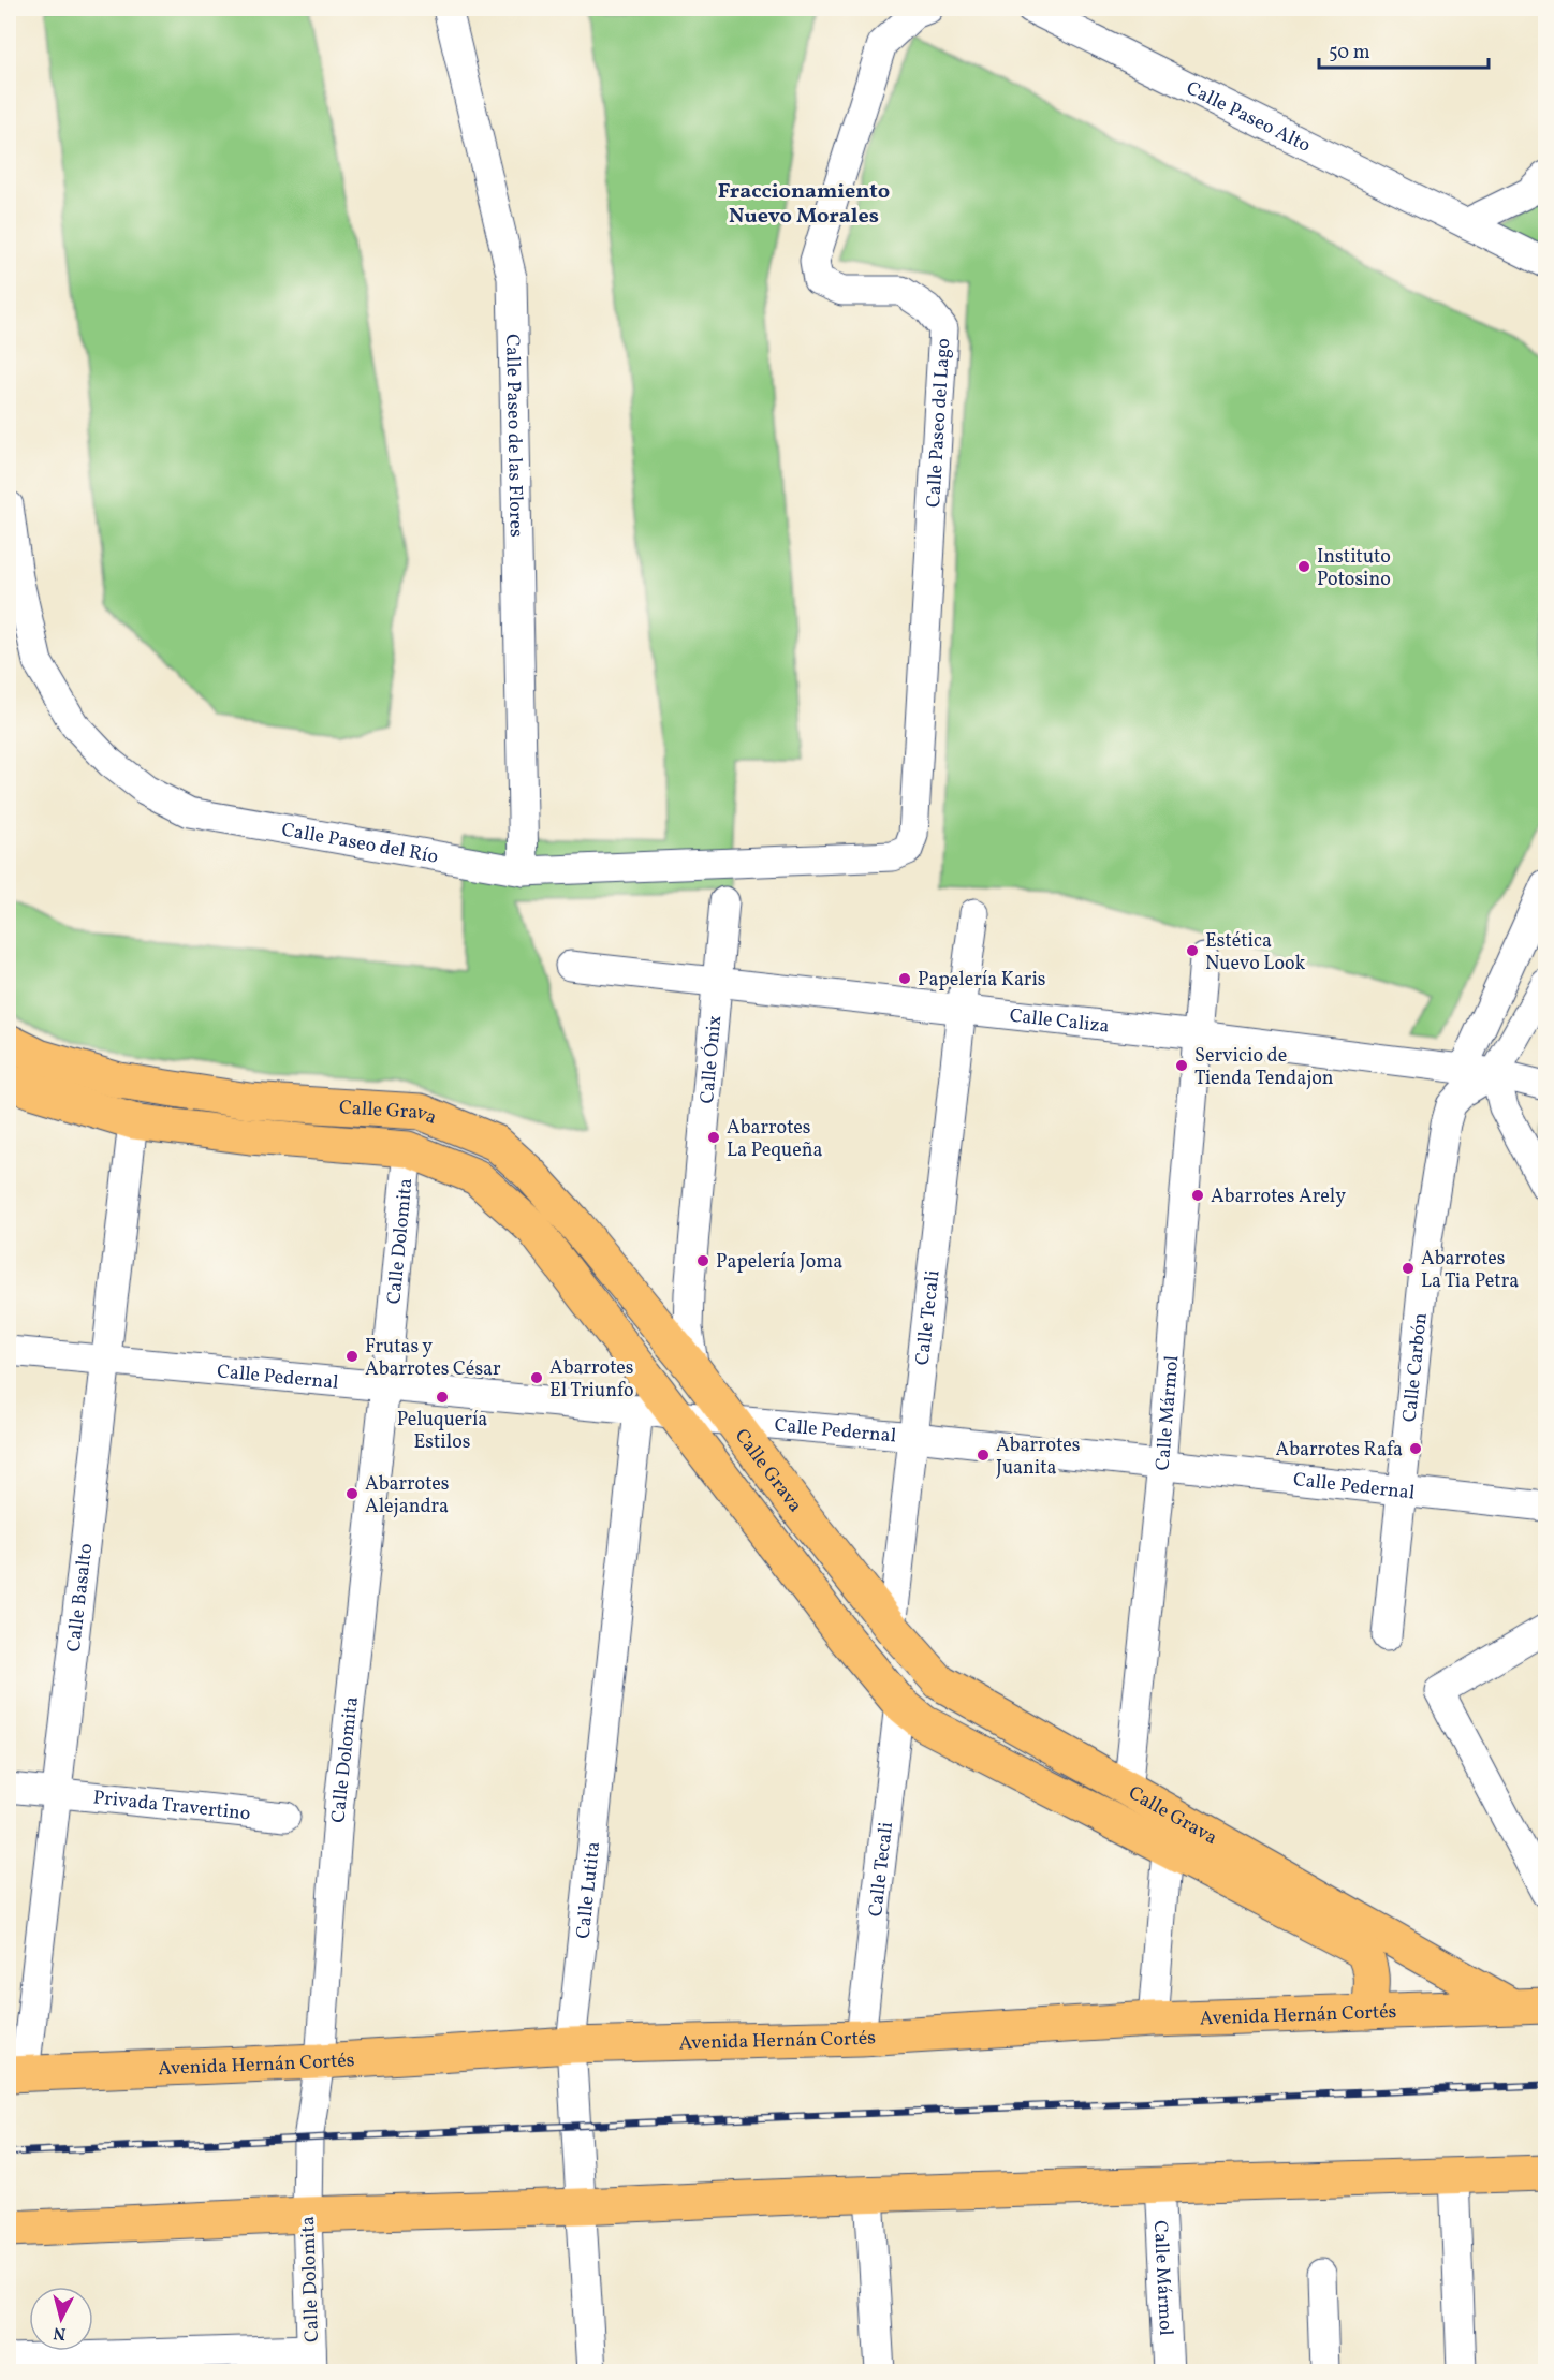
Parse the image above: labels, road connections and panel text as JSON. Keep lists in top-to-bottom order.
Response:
{
  "streets": {
    "main road": ["Calle Grava", "Avenida Hernán Cortés"],
    "street": [
      "Calle Paseo Alto",
      "Calle Paseo del Lago",
      "Calle Paseo de las Flores",
      "Calle Paseo del Río",
      "Calle Caliza",
      "Calle Ónix",
      "Calle Dolomita",
      "Calle Tecali",
      "Calle Carbón",
      "Calle Pedernal",
      "Calle Mármol",
      "Calle Basalto",
      "Privada Travertino",
      "Calle Lutita"
    ]
  },
  "crossings": [
    ["Calle Paseo del Lago", "Calle Paseo del Río"],
    ["Calle Paseo de las Flores", "Calle Paseo del Río"],
    ["Calle Caliza", "Calle Ónix"],
    ["Calle Caliza", "Calle Tecali"],
    ["Calle Caliza", "Calle Carbón"],
    ["Calle Caliza", "Calle Mármol"],
    ["Calle Ónix", "Calle Grava"],
    ["Calle Grava", "Calle Dolomita"],
    ["Calle Grava", "Calle Tecali"],
    ["Calle Grava", "Calle Pedernal"],
    ["Calle Grava", "Calle Mármol"],
    ["Calle Grava", "Calle Basalto"],
    ["Calle Grava", "Avenida Hernán Cortés"],
    ["Calle Dolomita", "Calle Pedernal"],
    ["Calle Dolomita", "Avenida Hernán Cortés"],
    ["Calle Tecali", "Calle Pedernal"],
    ["Calle Tecali", "Avenida Hernán Cortés"],
    ["Calle Carbón", "Calle Pedernal"],
    ["Calle Pedernal", "Calle Mármol"],
    ["Calle Pedernal", "Calle Basalto"],
    ["Calle Pedernal", "Calle Lutita"],
    ["Calle Basalto", "Privada Travertino"],
    ["Calle Basalto", "Avenida Hernán Cortés"],
    ["Calle Lutita", "Avenida Hernán Cortés"]
  ],
  "districts": ["Fraccionamiento Nuevo Morales"],
  "places": [
    "Instituto Potosino",
    "Estética Nuevo Look",
    "Papelería Karis",
    "Servicio de Tienda Tendajon",
    "Abarrotes La Pequeña",
    "Abarrotes Arely",
    "Papelería Joma",
    "Abarrotes La Tia Petra",
    "Frutas y Abarrotes César",
    "Abarrotes El Triunfo",
    "Peluquería Estilos",
    "Abarrotes Rafa",
    "Abarrotes Juanita",
    "Abarrotes Alejandra"
  ],
  "scale_bar": "50 m",
  "north": "bottom"
}
